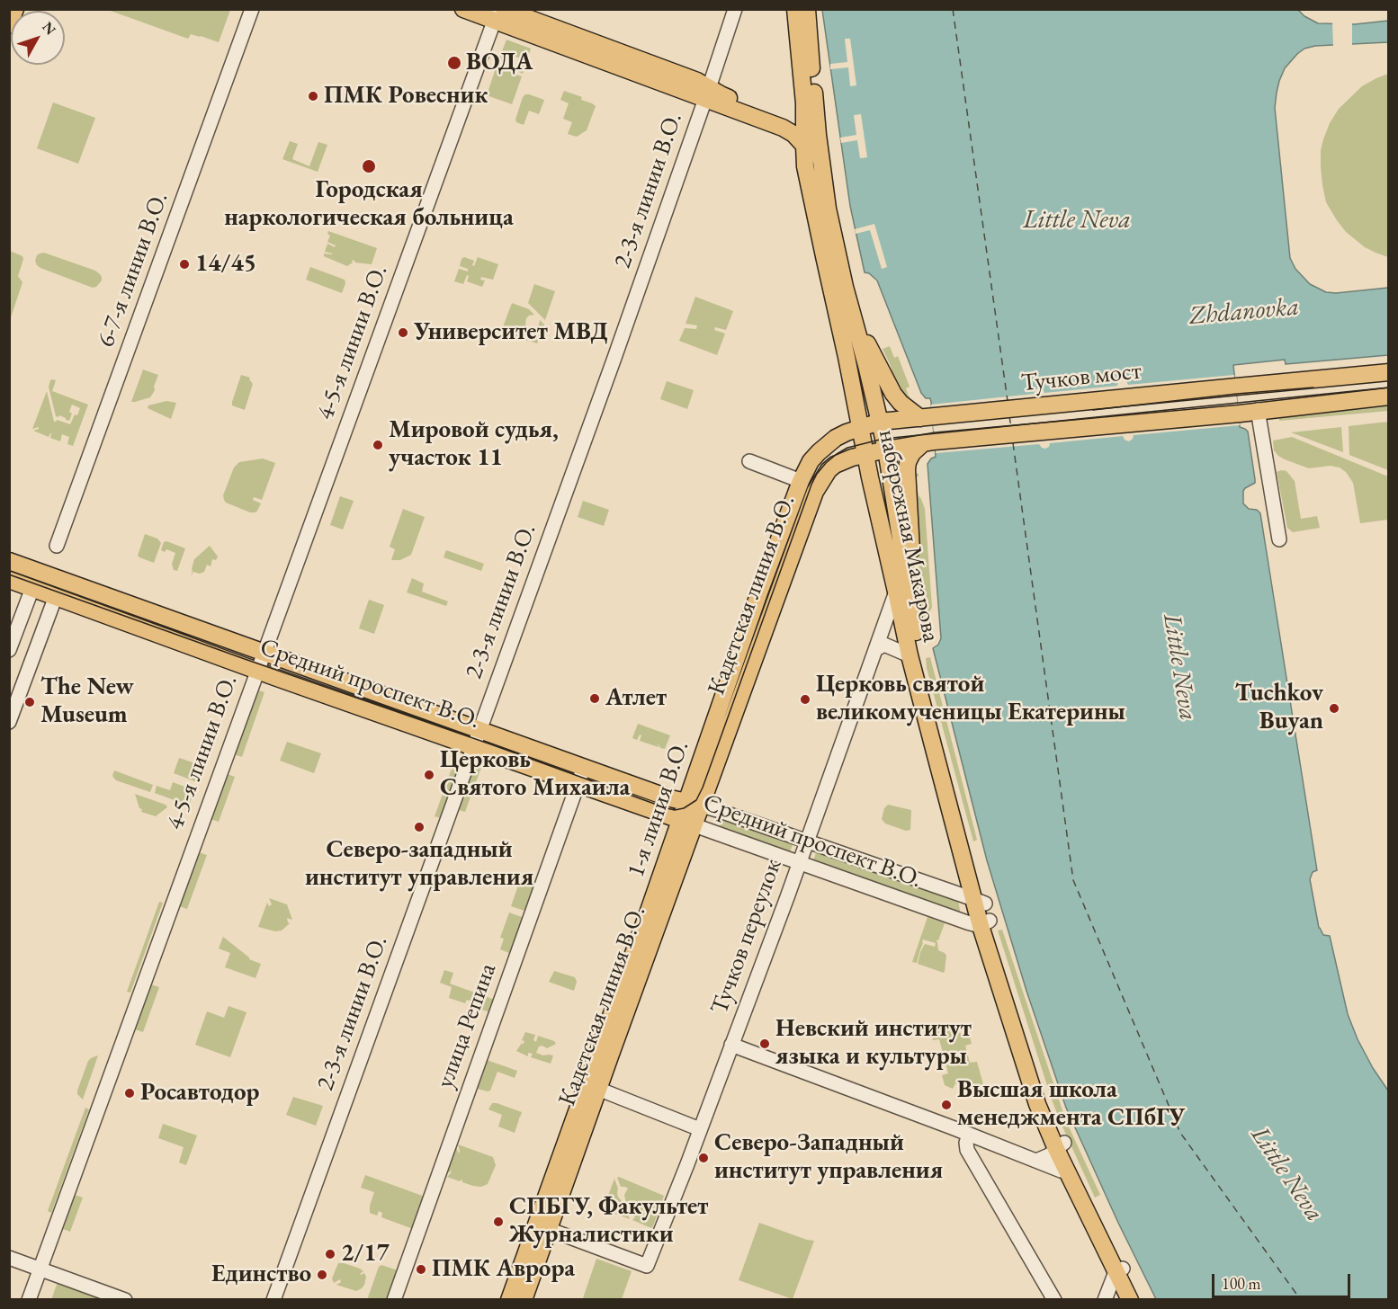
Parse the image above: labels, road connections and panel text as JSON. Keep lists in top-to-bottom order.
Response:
{
  "streets": {
    "main road": [
      "Тучков мост",
      "набережная Макарова",
      "Кадетская линия В.О.",
      "Средний проспект В.О.",
      "1-я линия В.О."
    ],
    "street": [
      "2-3-я линии В.О.",
      "6-7-я линии В.О.",
      "4-5-я линии В.О.",
      "Тучков переулок",
      "улица Репина"
    ]
  },
  "crossings": [
    ["2-3-я линии В.О.", "Средний проспект В.О."],
    ["4-5-я линии В.О.", "Средний проспект В.О."],
    ["Тучков мост", "Кадетская линия В.О."],
    ["Тучков мост", "1-я линия В.О."],
    ["набережная Макарова", "Кадетская линия В.О."],
    ["набережная Макарова", "Средний проспект В.О."],
    ["набережная Макарова", "1-я линия В.О."],
    ["набережная Макарова", "Тучков переулок"],
    ["Кадетская линия В.О.", "Средний проспект В.О."],
    ["Кадетская линия В.О.", "1-я линия В.О."],
    ["Средний проспект В.О.", "1-я линия В.О."],
    ["Средний проспект В.О.", "Тучков переулок"],
    ["Средний проспект В.О.", "улица Репина"],
    ["1-я линия В.О.", "Тучков переулок"]
  ],
  "water": ["Little Neva", "Zhdanovka"],
  "places": [
    "ВОДА",
    "ПМК Ровесник",
    "Городская наркологическая больница",
    "14/45",
    "Университет МВД",
    "Мировой судья, участок 11",
    "Атлет",
    "Церковь святой великомученицы Екатерины",
    "The New Museum",
    "Tuchkov Buyan",
    "Церковь Святого Михаила",
    "Северо-западный институт управления",
    "Невский институт языка и культуры",
    "Росавтодор",
    "Высшая школа менеджмента СПбГУ",
    "Северо-Западный институт управления",
    "СПБГУ, Факультет Журналистики",
    "2/17",
    "ПМК Аврора",
    "Единство"
  ],
  "scale_bar": "100 m",
  "north": "top right"
}
